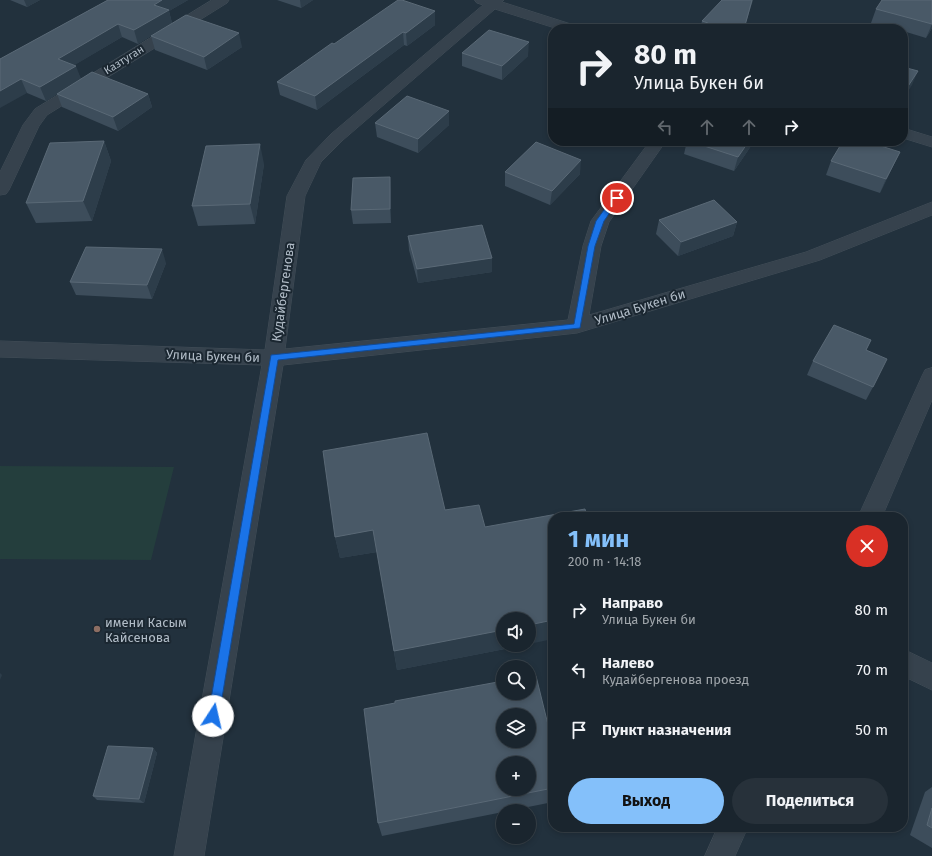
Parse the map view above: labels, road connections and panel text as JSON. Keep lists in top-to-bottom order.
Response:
{
  "streets": {
    "street": ["Казтуган", "Кудайбергенова", "Улица Букен би"]
  },
  "crossings": [
    ["Кудайбергенова", "Улица Букен би"]
  ],
  "places": ["имени Касым Кайсенова"],
  "page": {
    "turn": ["80 m", "Улица Букен би"],
    "heading": ["1 мин", "200 m · 14:18"],
    "list": [
      {
        "name": "Направо",
        "note": "Улица Букен би",
        "value": "80 m"
      },
      {
        "name": "Налево",
        "note": "Кудайбергенова проезд",
        "value": "70 m"
      },
      {
        "name": "Пункт назначения",
        "value": "50 m"
      }
    ],
    "map_buttons": ["+", "−"],
    "buttons": ["Выход", "Поделиться"]
  }
}
